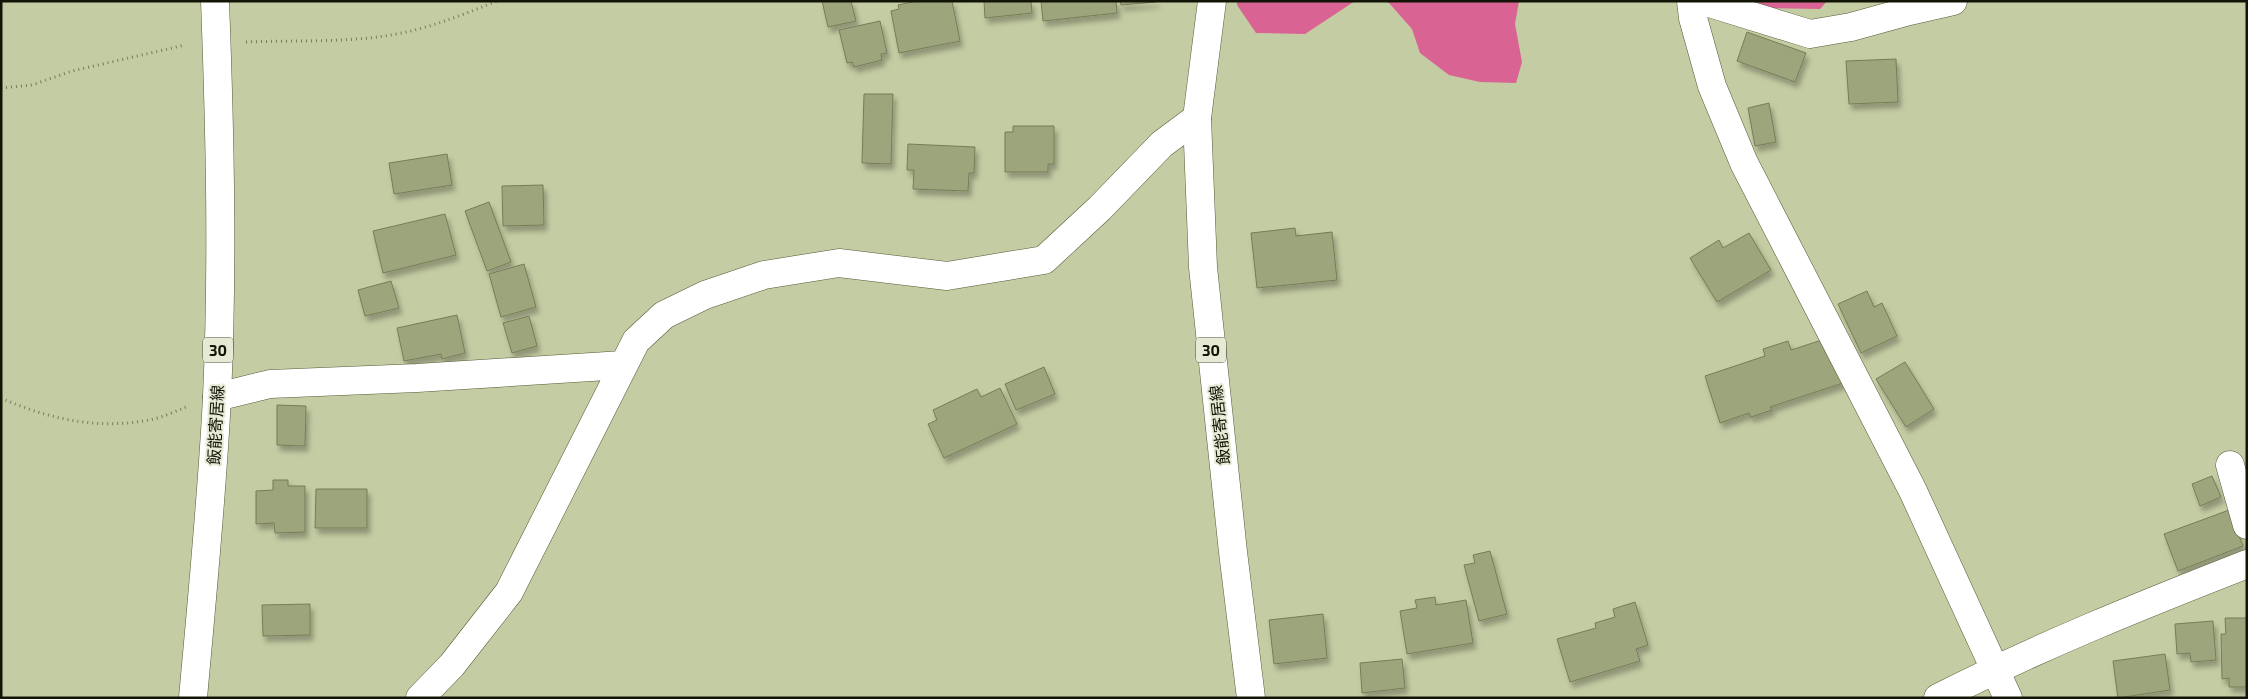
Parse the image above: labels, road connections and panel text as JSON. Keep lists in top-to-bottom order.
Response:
{
  "streets": {
    "street": ["30", "飯能寄居線"]
  }
}
